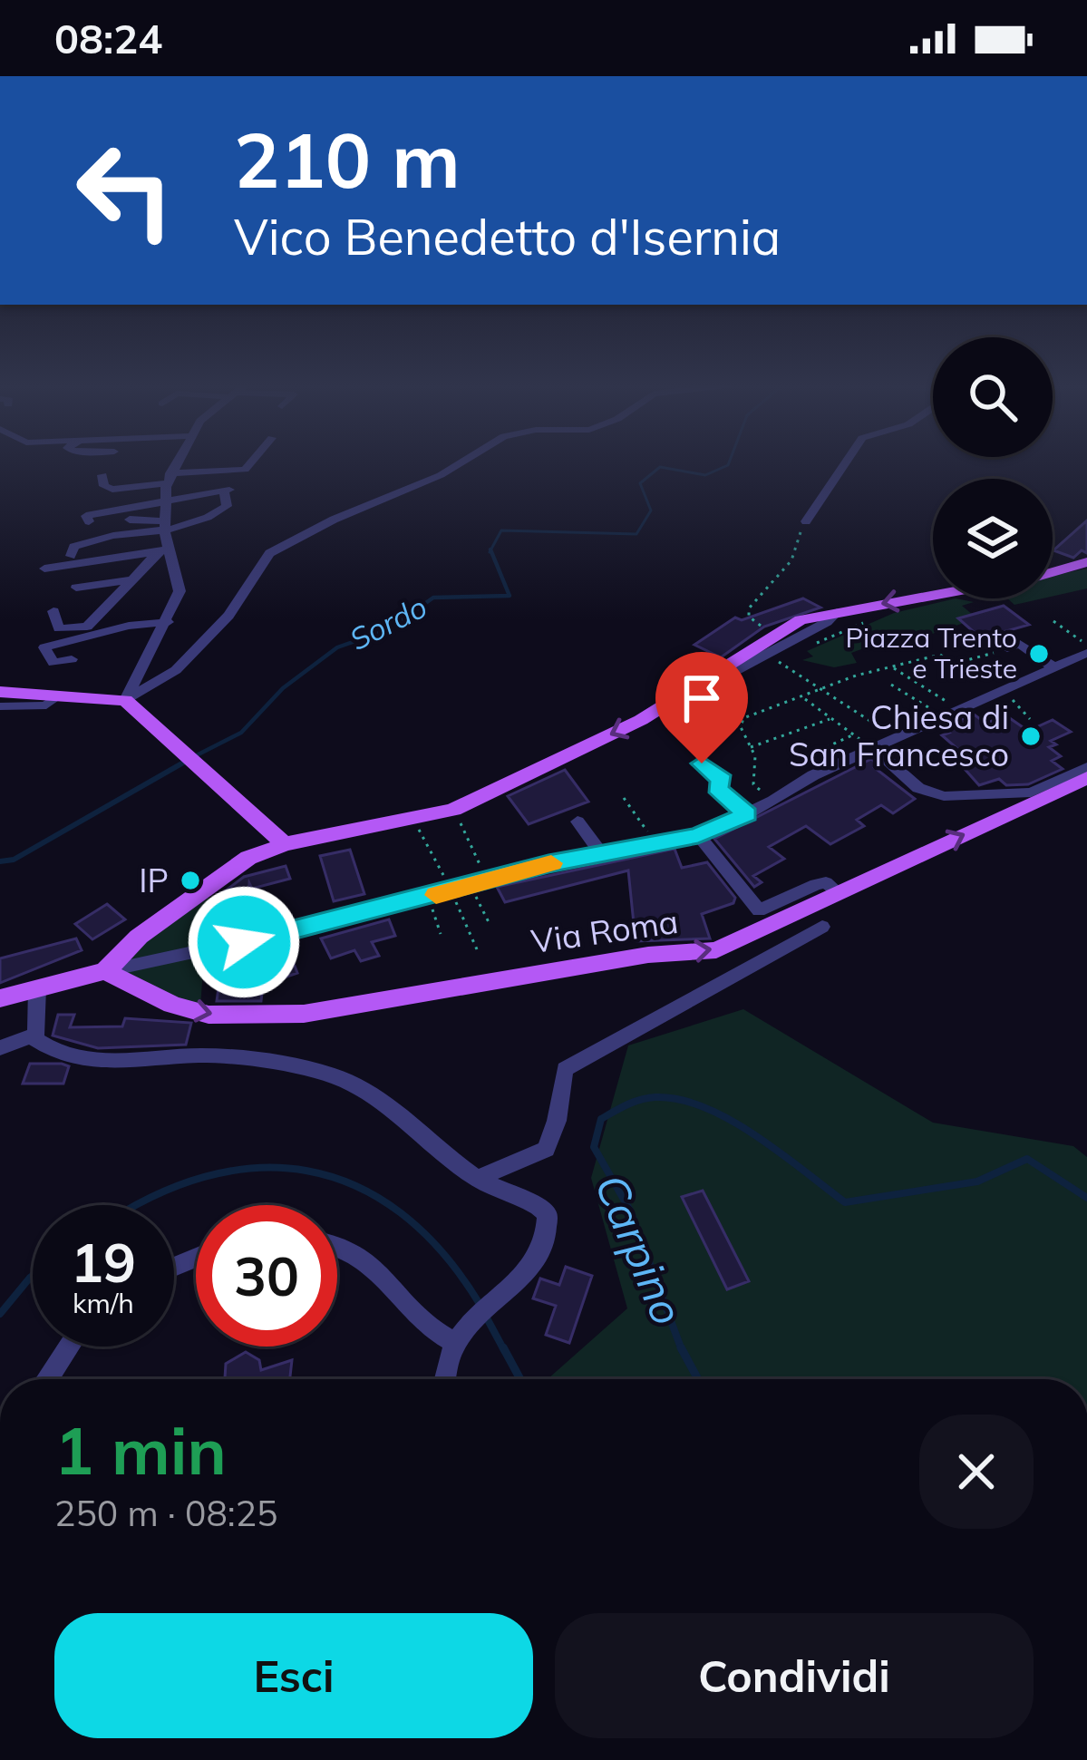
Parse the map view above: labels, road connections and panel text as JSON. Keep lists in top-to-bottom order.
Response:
{
  "streets": {
    "main road": ["Via Roma"]
  },
  "one_way": ["Via Roma"],
  "water": ["Sordo", "Carpino"],
  "places": ["Piazza Trento e Trieste", "Chiesa di San Francesco", "IP"],
  "page": {
    "status": "08:24",
    "turn": ["210 m", "Vico Benedetto d'Isernia"],
    "speed": "19 km/h",
    "limit": "30",
    "heading": ["1 min", "250 m · 08:25"],
    "buttons": ["Esci", "Condividi"]
  }
}
